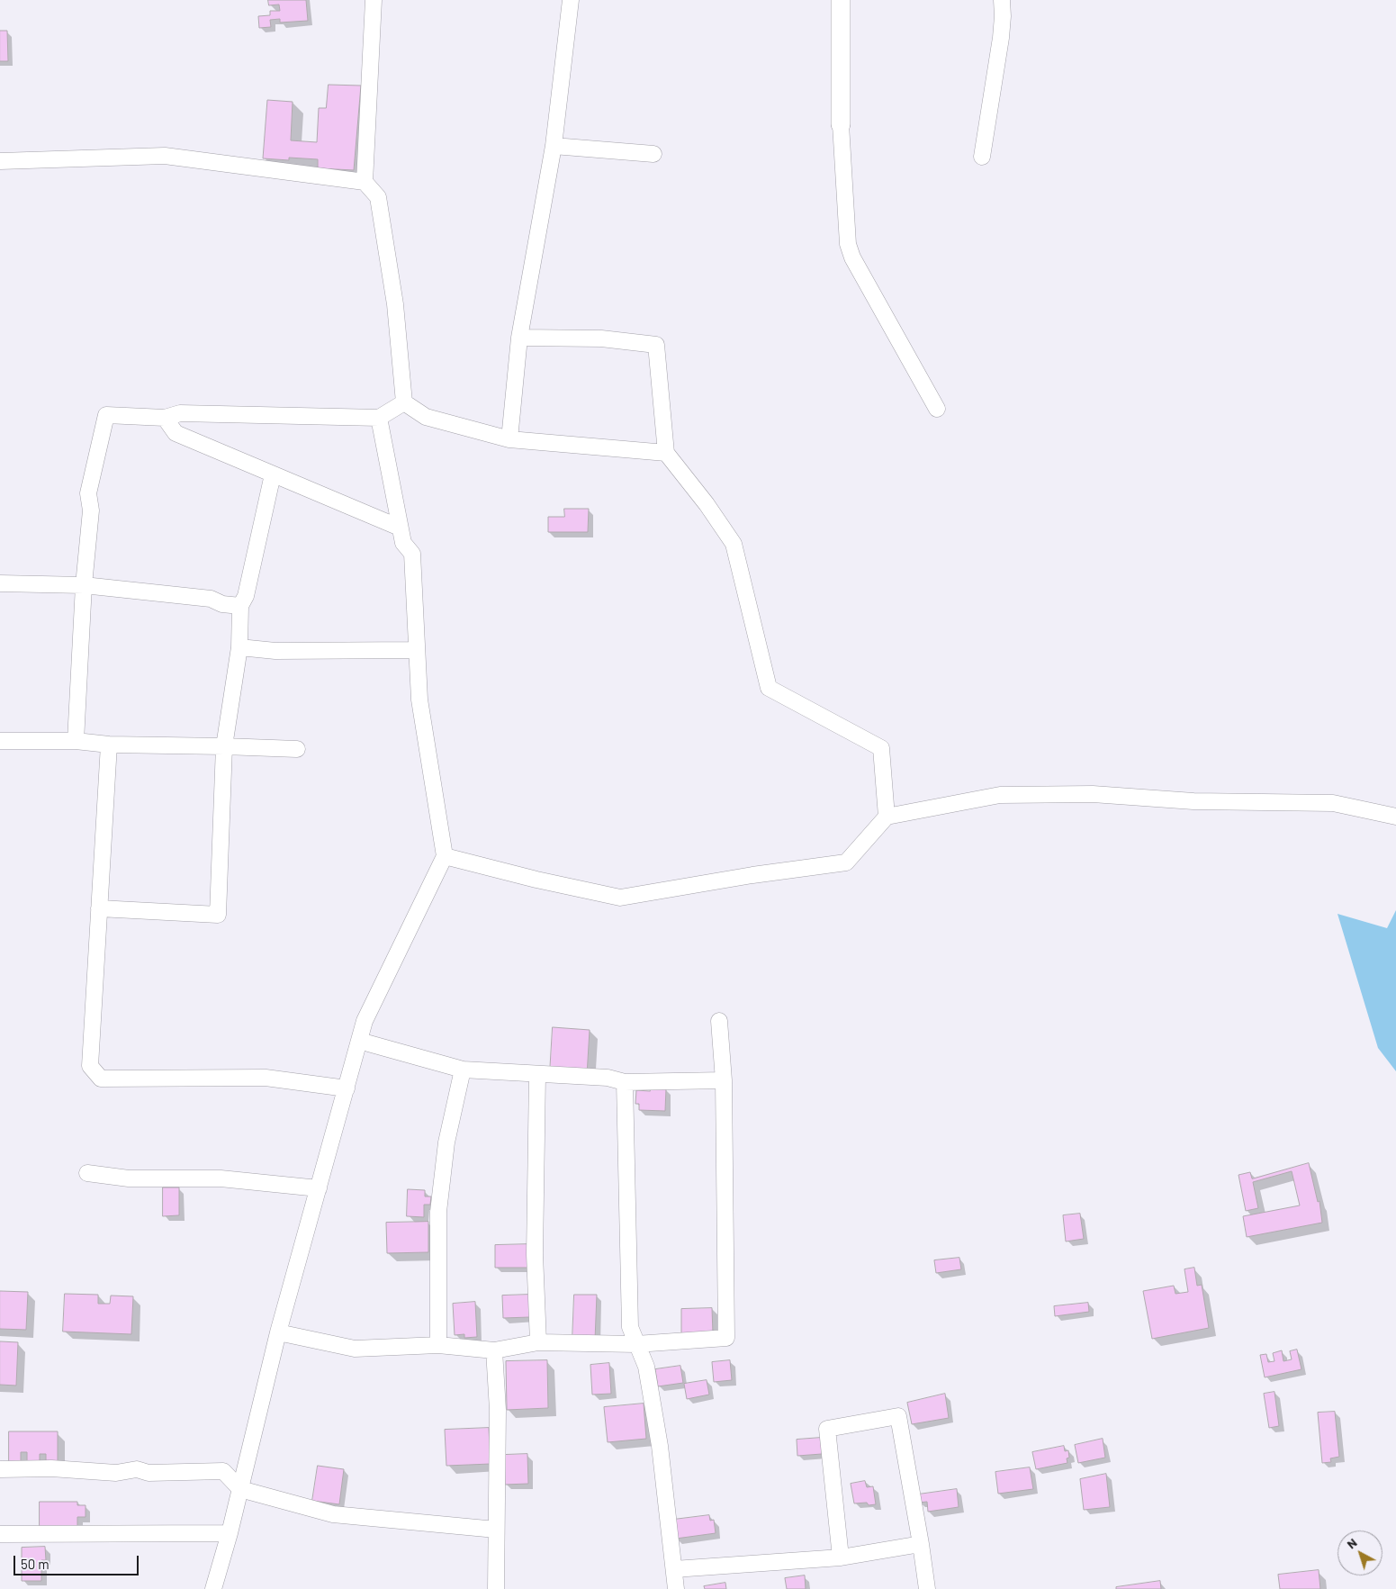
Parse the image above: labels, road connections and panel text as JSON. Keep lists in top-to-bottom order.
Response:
{
  "scale_bar": "50 m",
  "north": "top left"
}
